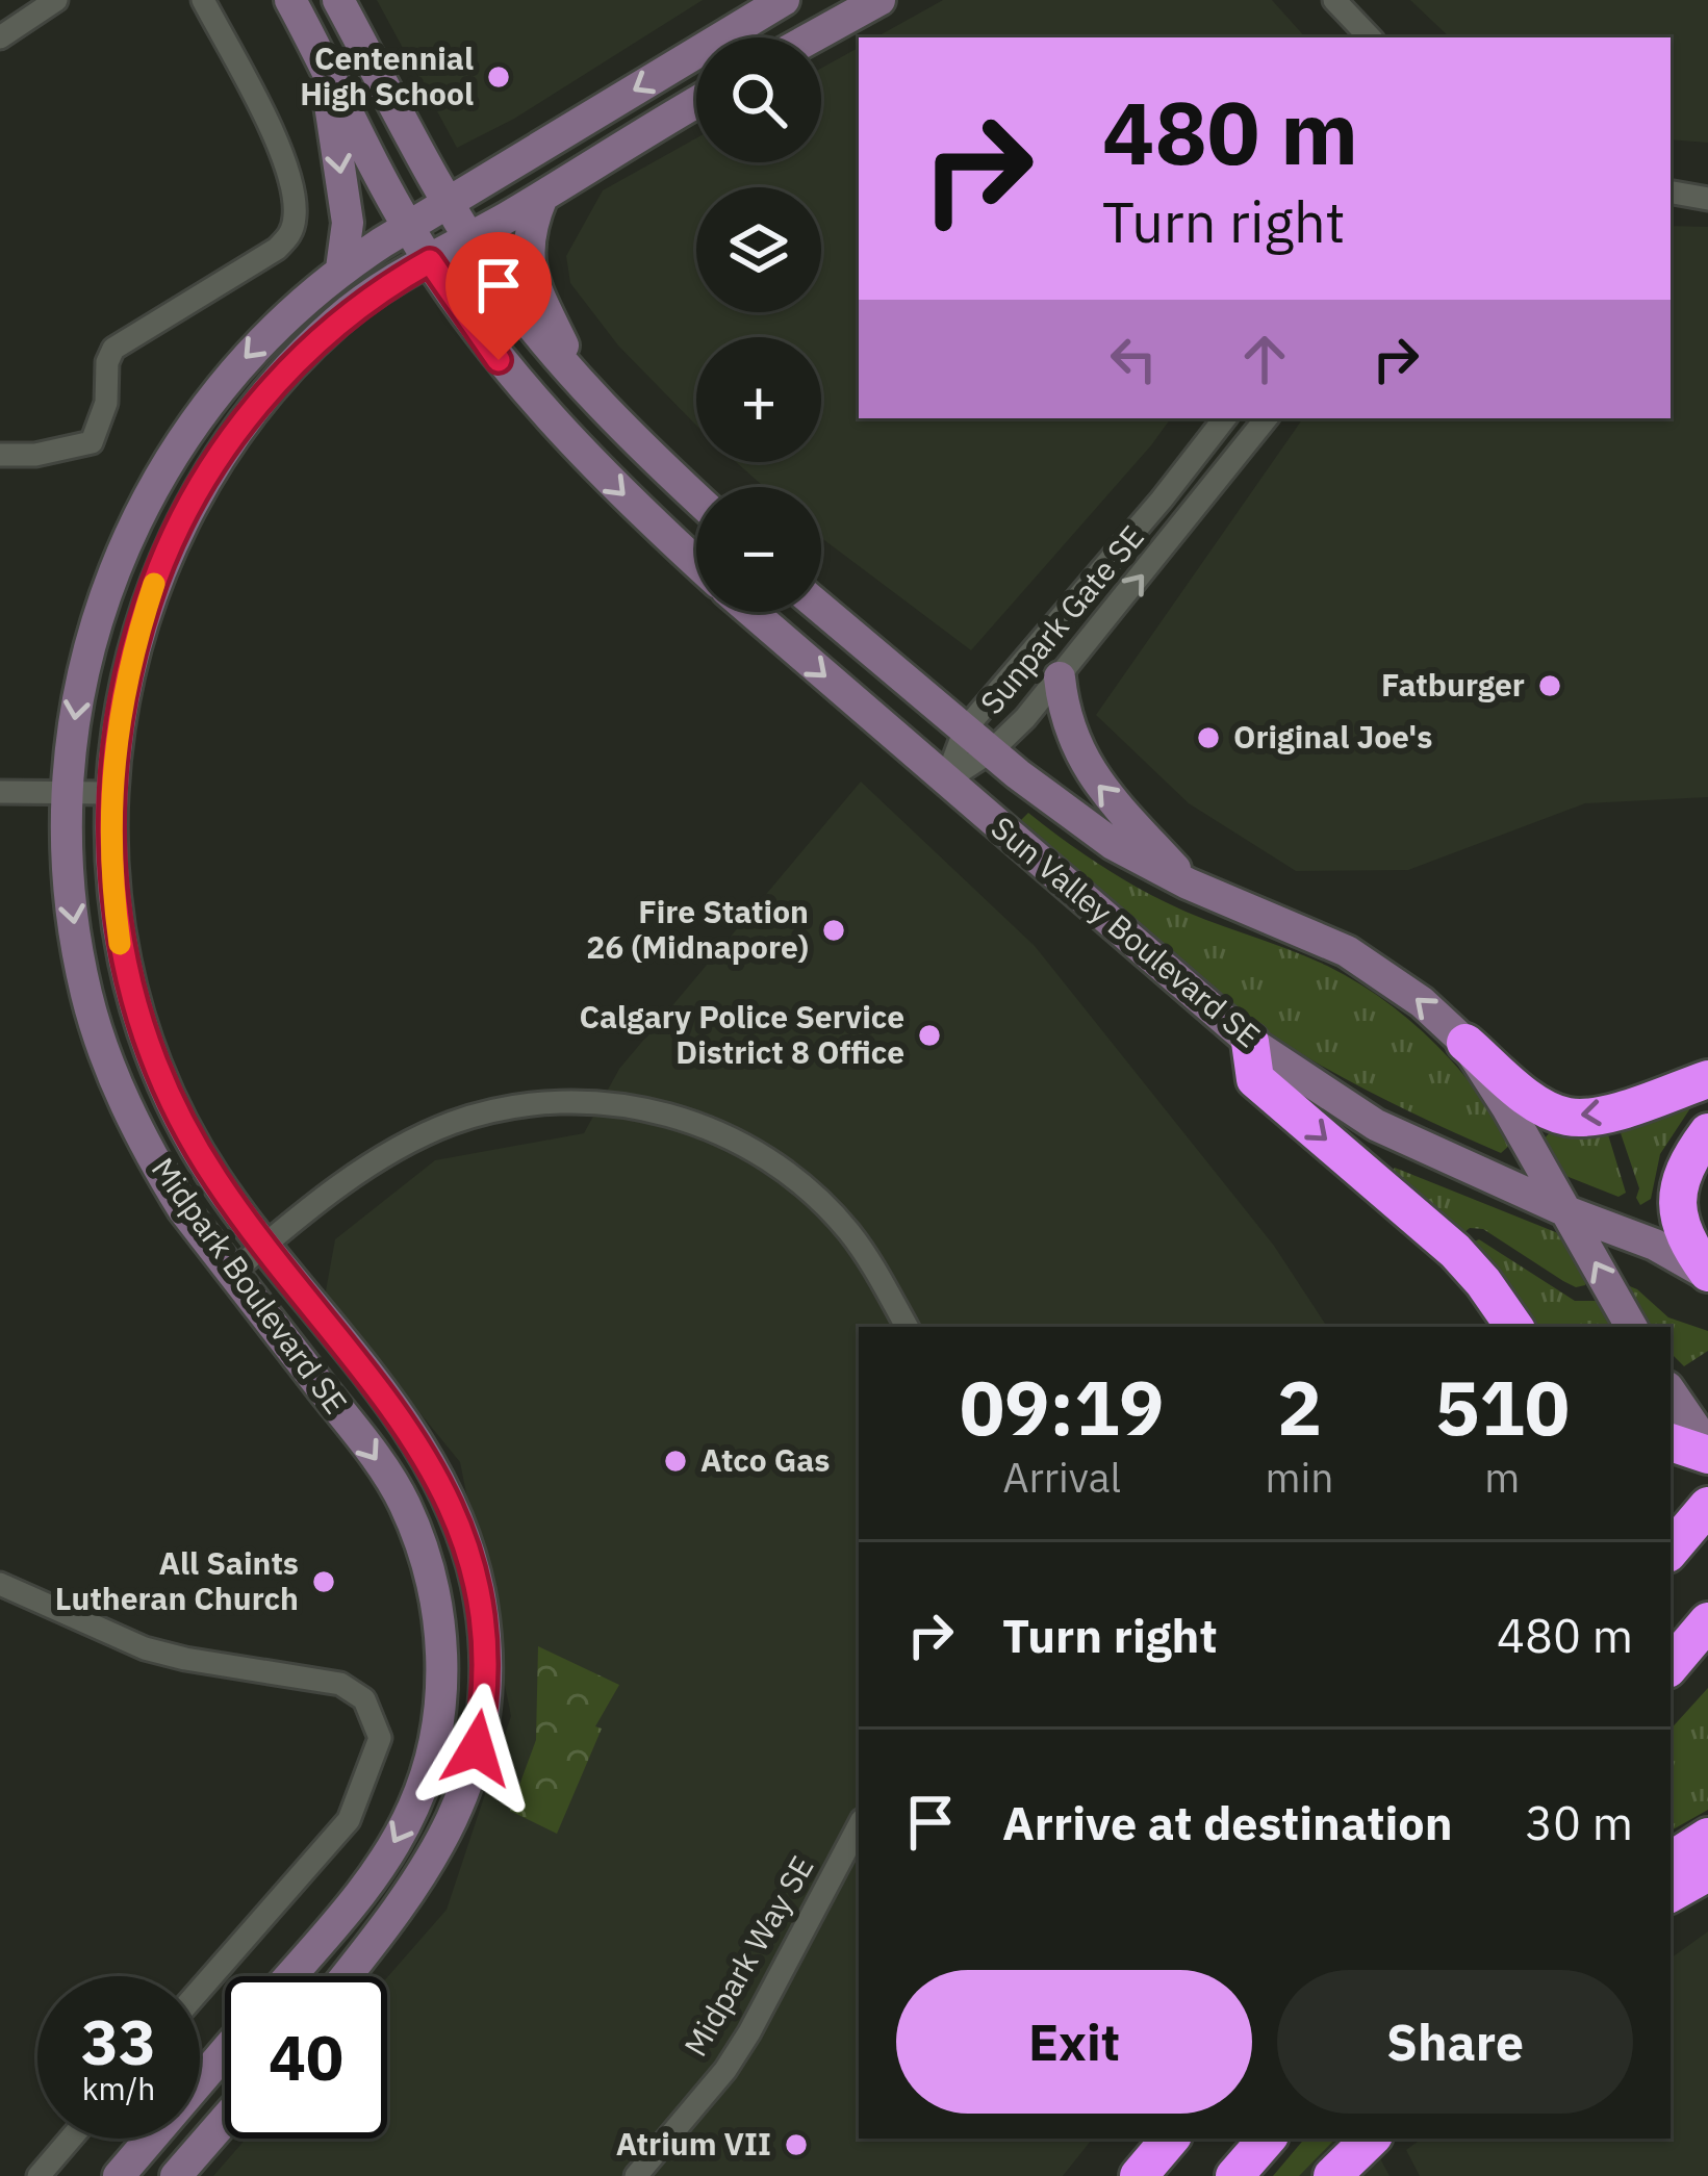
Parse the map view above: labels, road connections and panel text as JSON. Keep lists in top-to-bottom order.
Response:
{
  "streets": {
    "street": [
      "Sunpark Gate SE",
      "Sun Valley Boulevard SE",
      "Midpark Boulevard SE",
      "Midpark Way SE"
    ]
  },
  "crossings": [
    ["Sunpark Gate SE", "Sun Valley Boulevard SE"]
  ],
  "one_way": ["Midpark Boulevard SE"],
  "places": [
    "Centennial High School",
    "Fatburger",
    "Original Joe's",
    "Fire Station 26 (Midnapore)",
    "Calgary Police Service District 8 Office",
    "Atco Gas",
    "All Saints Lutheran Church",
    "Atrium VII"
  ],
  "page": {
    "map_buttons": ["+", "−"],
    "turn": ["480 m", "Turn right"],
    "eta": [
      "09:19",
      "Arrival",
      "2",
      "min",
      "510",
      "m"
    ],
    "list": [
      {
        "name": "Turn right",
        "value": "480 m"
      },
      {
        "name": "Arrive at destination",
        "value": "30 m"
      }
    ],
    "buttons": ["Exit", "Share"],
    "speed": "33 km/h",
    "limit": "40"
  }
}
